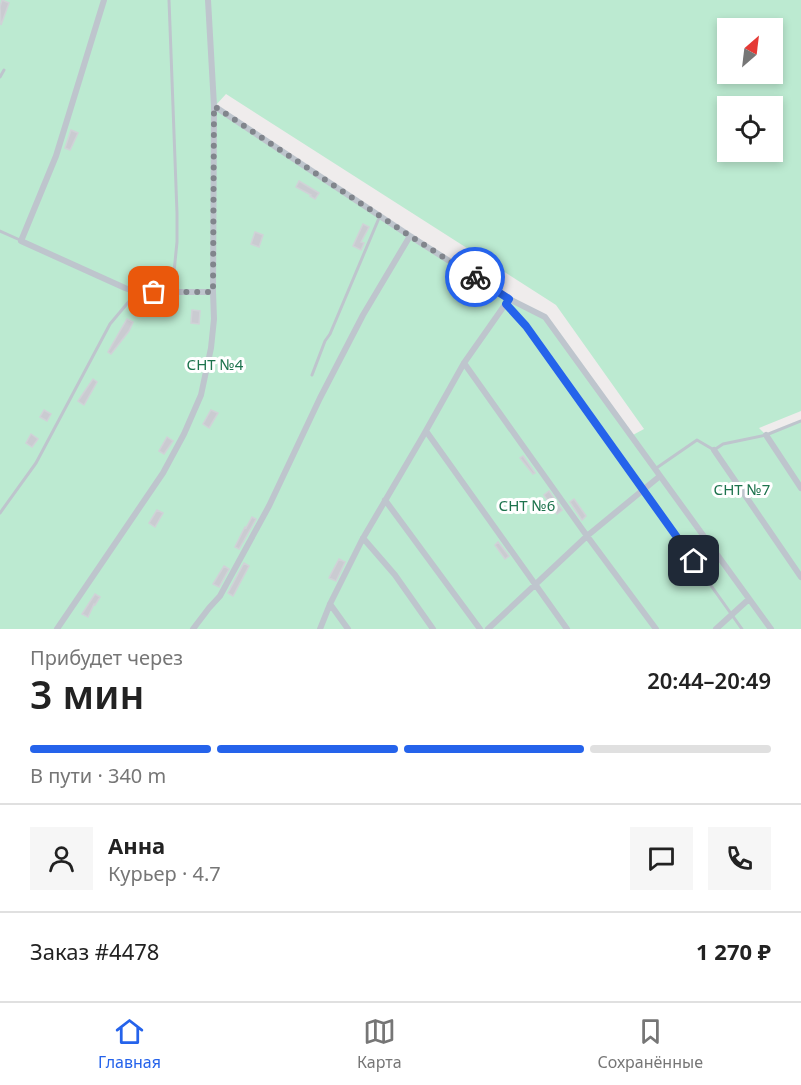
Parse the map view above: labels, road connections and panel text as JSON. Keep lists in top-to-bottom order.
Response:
{
  "parks": ["СНТ №4", "СНТ №7", "СНТ №6"],
  "north": "top right",
  "page": {
    "heading": ["3 мин", "Прибудет через", "20:44–20:49"],
    "panel": [
      "Анна",
      "Курьер · 4.7",
      "Заказ #4478",
      "1 270 ₽"
    ],
    "bar": "В пути · 340 m",
    "tabs": ["Главная", "Карта", "Сохранённые"]
  }
}
